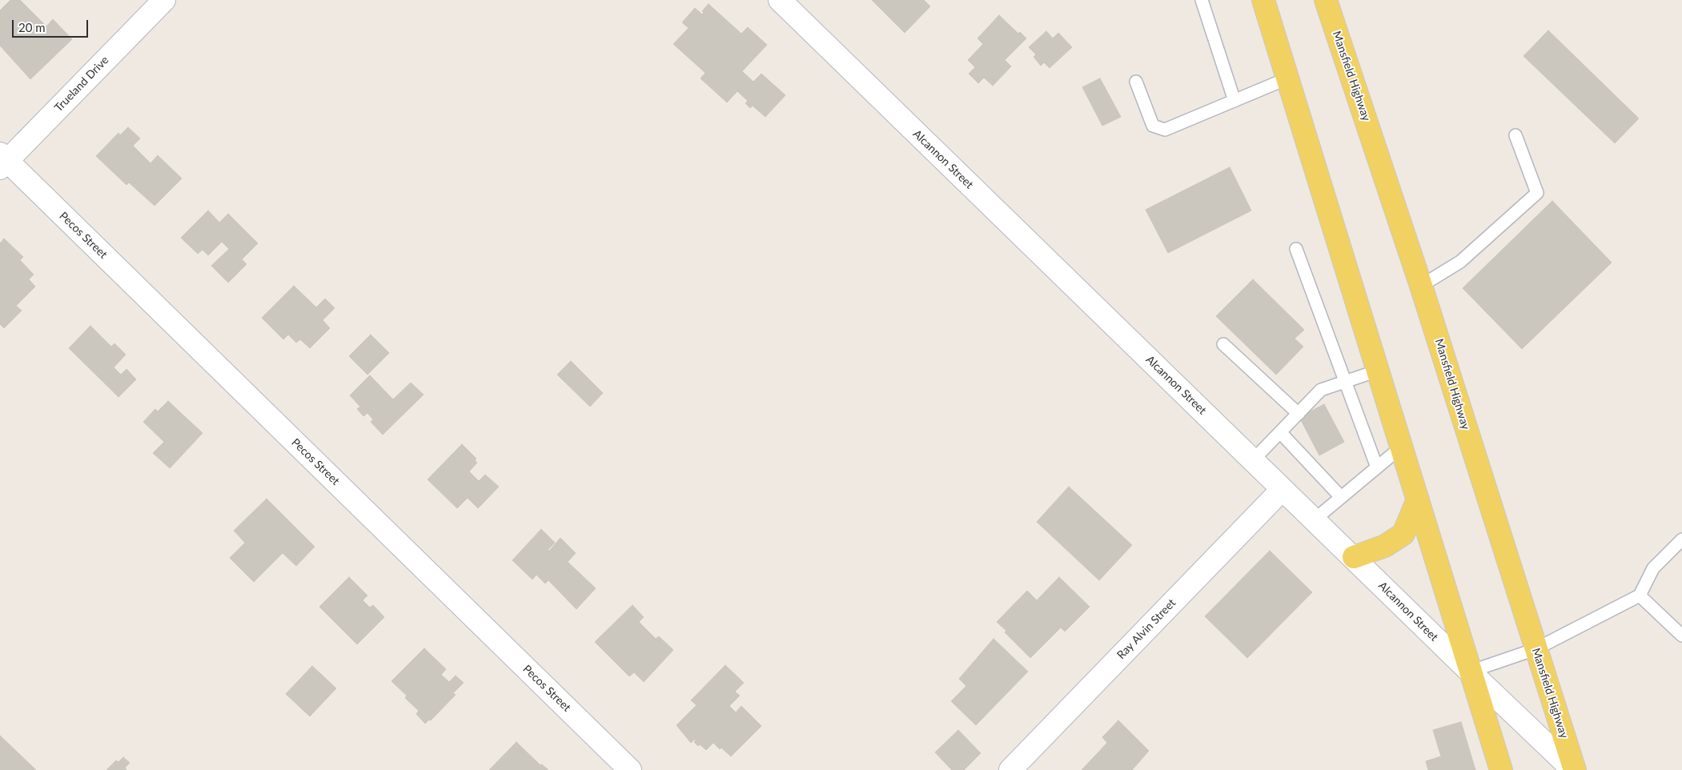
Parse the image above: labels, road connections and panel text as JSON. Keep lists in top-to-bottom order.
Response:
{
  "streets": {
    "main road": ["Mansfield Highway"],
    "street": [
      "Trueland Drive",
      "Alcannon Street",
      "Pecos Street",
      "Ray Alvin Street"
    ]
  },
  "crossings": [
    ["Mansfield Highway", "Alcannon Street"],
    ["Trueland Drive", "Pecos Street"],
    ["Alcannon Street", "Ray Alvin Street"]
  ],
  "scale_bar": "20 m"
}
